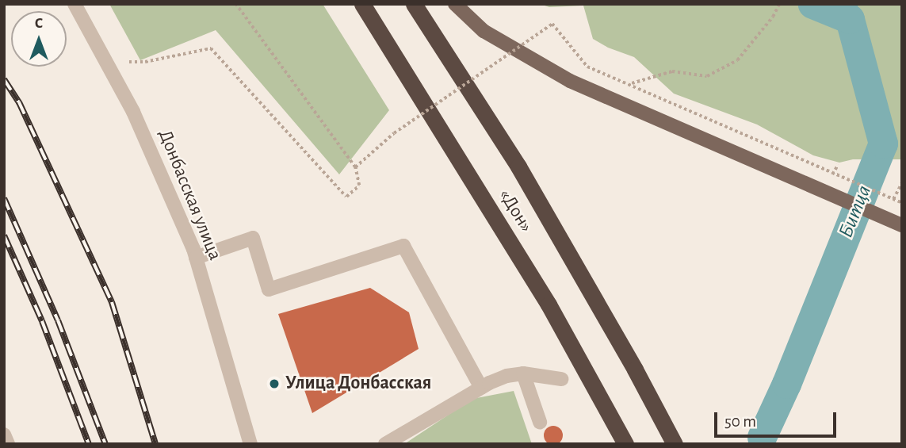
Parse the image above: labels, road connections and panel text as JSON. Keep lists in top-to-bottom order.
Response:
{
  "streets": {
    "highway": ["«Дон»"],
    "street": ["Донбасская улица"]
  },
  "water": ["Битца"],
  "places": ["Улица Донбасская"],
  "scale_bar": "50 m",
  "north": "top"
}
